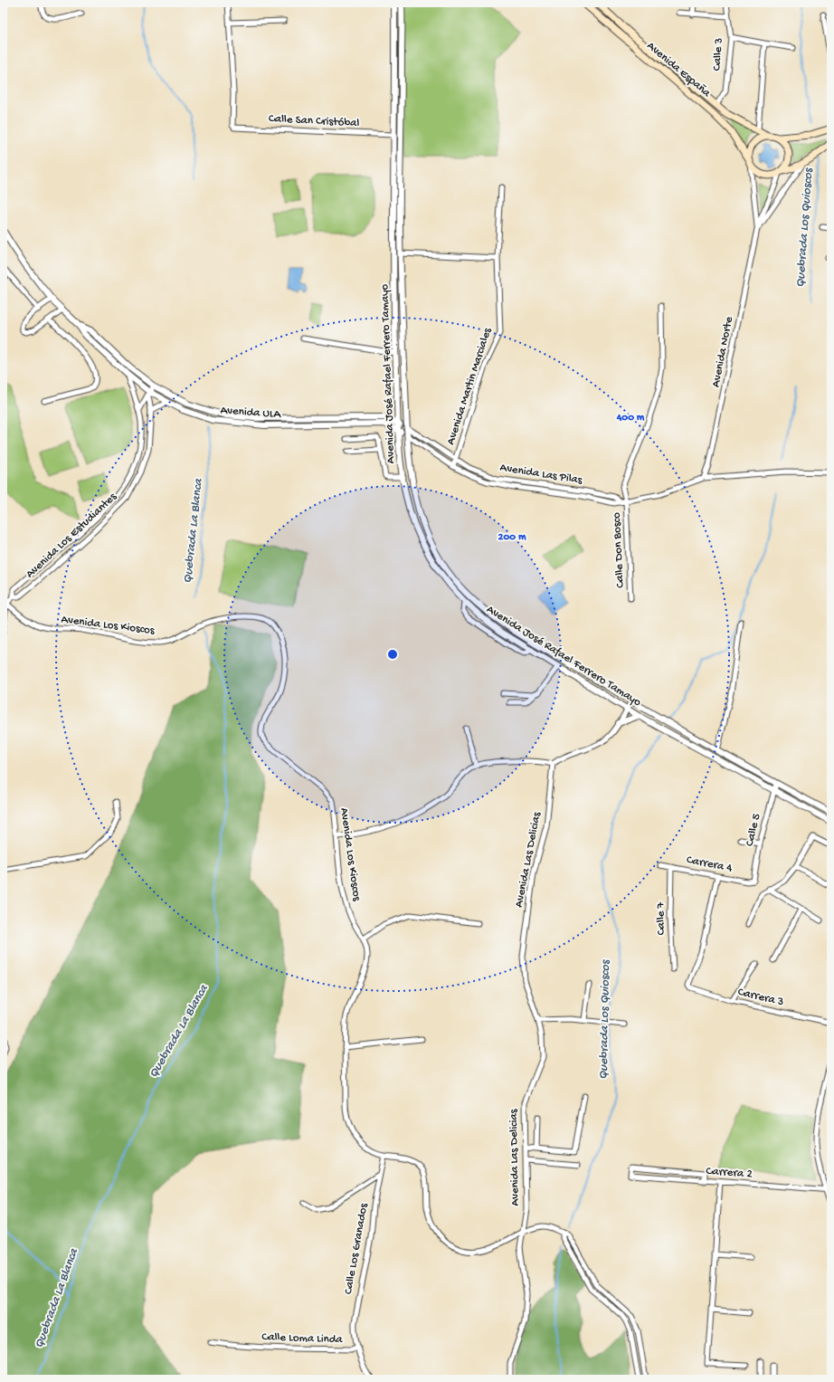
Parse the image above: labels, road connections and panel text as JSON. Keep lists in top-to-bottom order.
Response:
{
  "streets": {
    "main road": ["Avenida España"],
    "street": [
      "Calle 3",
      "Calle San Cristóbal",
      "Avenida Norte",
      "Avenida José Rafael Ferrero Tamayo",
      "Avenida Martin Marciales",
      "Avenida ULA",
      "Avenida Las Pilas",
      "Avenida Los Estudiantes",
      "Calle Don Bosco",
      "Avenida Los Kioscos",
      "Calle 5",
      "Avenida Las Delicias",
      "Carrera 4",
      "Calle 7",
      "Carrera 3",
      "Carrera 2",
      "Calle Los Granados",
      "Calle Loma Linda"
    ]
  },
  "crossings": [
    ["Calle 3", "Avenida España"],
    ["Avenida España", "Avenida Norte"],
    ["Calle San Cristóbal", "Avenida José Rafael Ferrero Tamayo"],
    ["Avenida Norte", "Avenida Las Pilas"],
    ["Avenida José Rafael Ferrero Tamayo", "Avenida ULA"],
    ["Avenida José Rafael Ferrero Tamayo", "Avenida Las Pilas"],
    ["Avenida José Rafael Ferrero Tamayo", "Calle 5"],
    ["Avenida Martin Marciales", "Avenida Las Pilas"],
    ["Avenida ULA", "Avenida Las Pilas"],
    ["Avenida ULA", "Avenida Los Estudiantes"],
    ["Avenida Las Pilas", "Calle Don Bosco"],
    ["Avenida Los Estudiantes", "Avenida Los Kioscos"],
    ["Avenida Los Kioscos", "Avenida Las Delicias"],
    ["Avenida Los Kioscos", "Calle Los Granados"],
    ["Calle 5", "Carrera 4"],
    ["Carrera 4", "Calle 7"],
    ["Carrera 4", "Carrera 3"],
    ["Calle Los Granados", "Calle Loma Linda"]
  ],
  "water": ["Quebrada Los Quioscos", "Quebrada La Blanca"],
  "rings": ["400 m", "200 m"]
}
